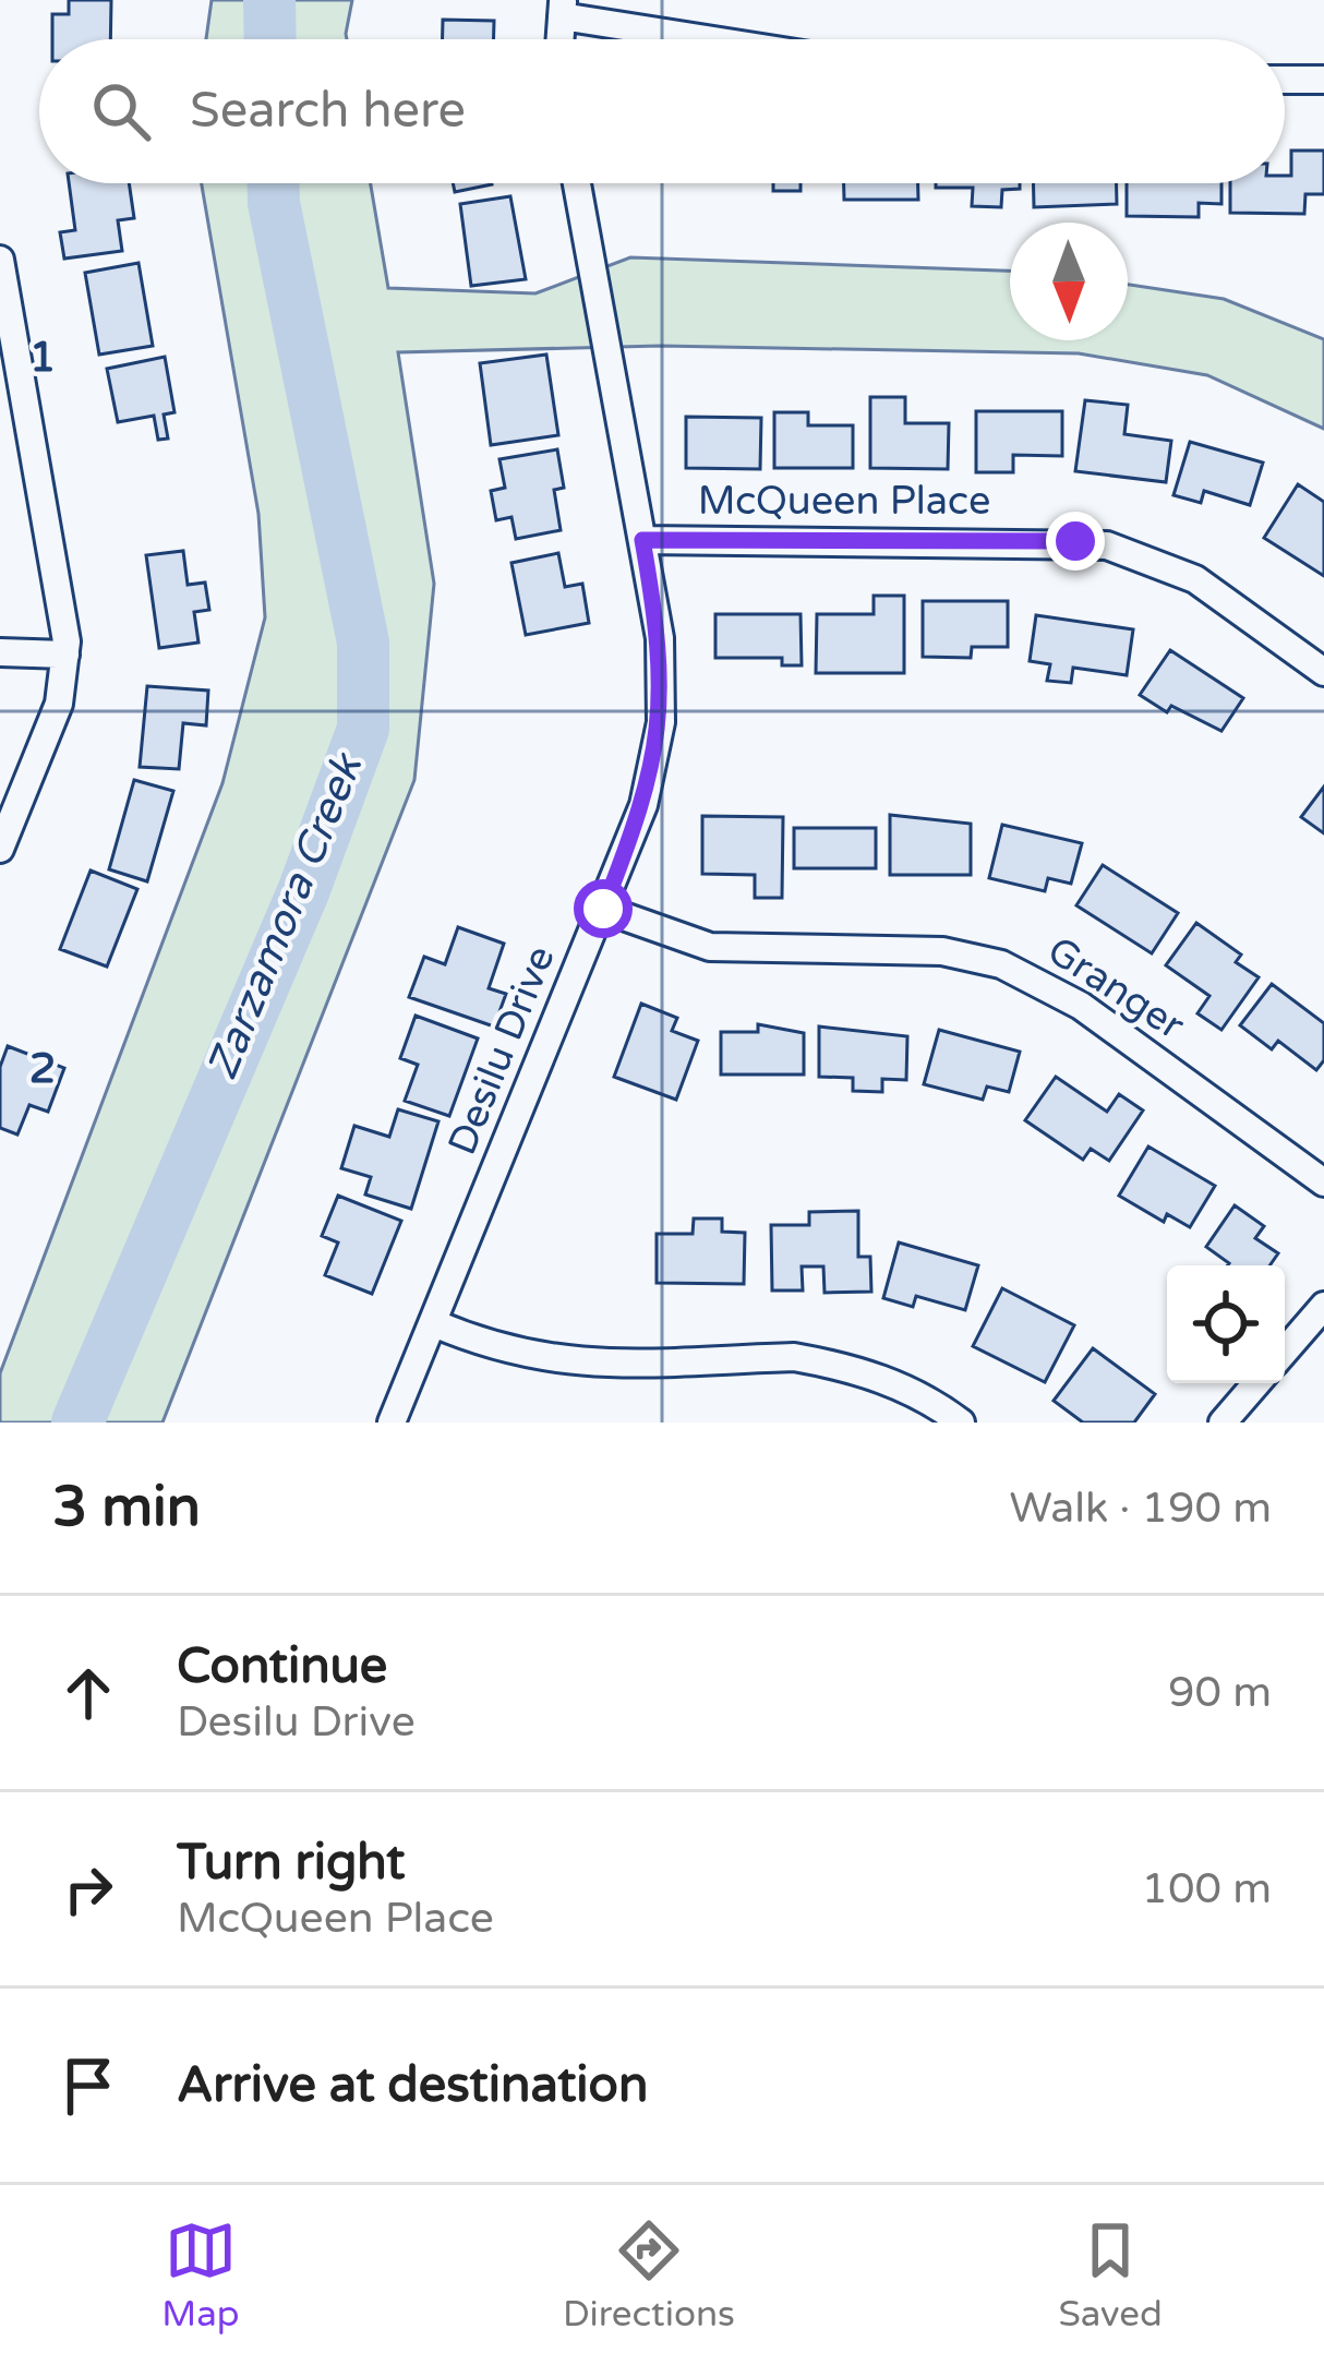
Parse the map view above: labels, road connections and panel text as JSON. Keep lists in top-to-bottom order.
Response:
{
  "streets": {
    "street": ["McQueen Place", "Granger", "Desilu Drive"]
  },
  "crossings": [
    ["McQueen Place", "Desilu Drive"],
    ["Granger", "Desilu Drive"]
  ],
  "water": ["Zarzamora Creek"],
  "north": "bottom",
  "page": {
    "search": "Search here",
    "heading": ["3 min", "Walk · 190 m"],
    "list": [
      ["Continue", "Desilu Drive", "90 m"],
      ["Turn right", "McQueen Place", "100 m"],
      "Arrive at destination"
    ],
    "nav": ["Map", "Directions", "Saved"]
  },
  "grid": {
    "rows": ["1", "2"]
  }
}
